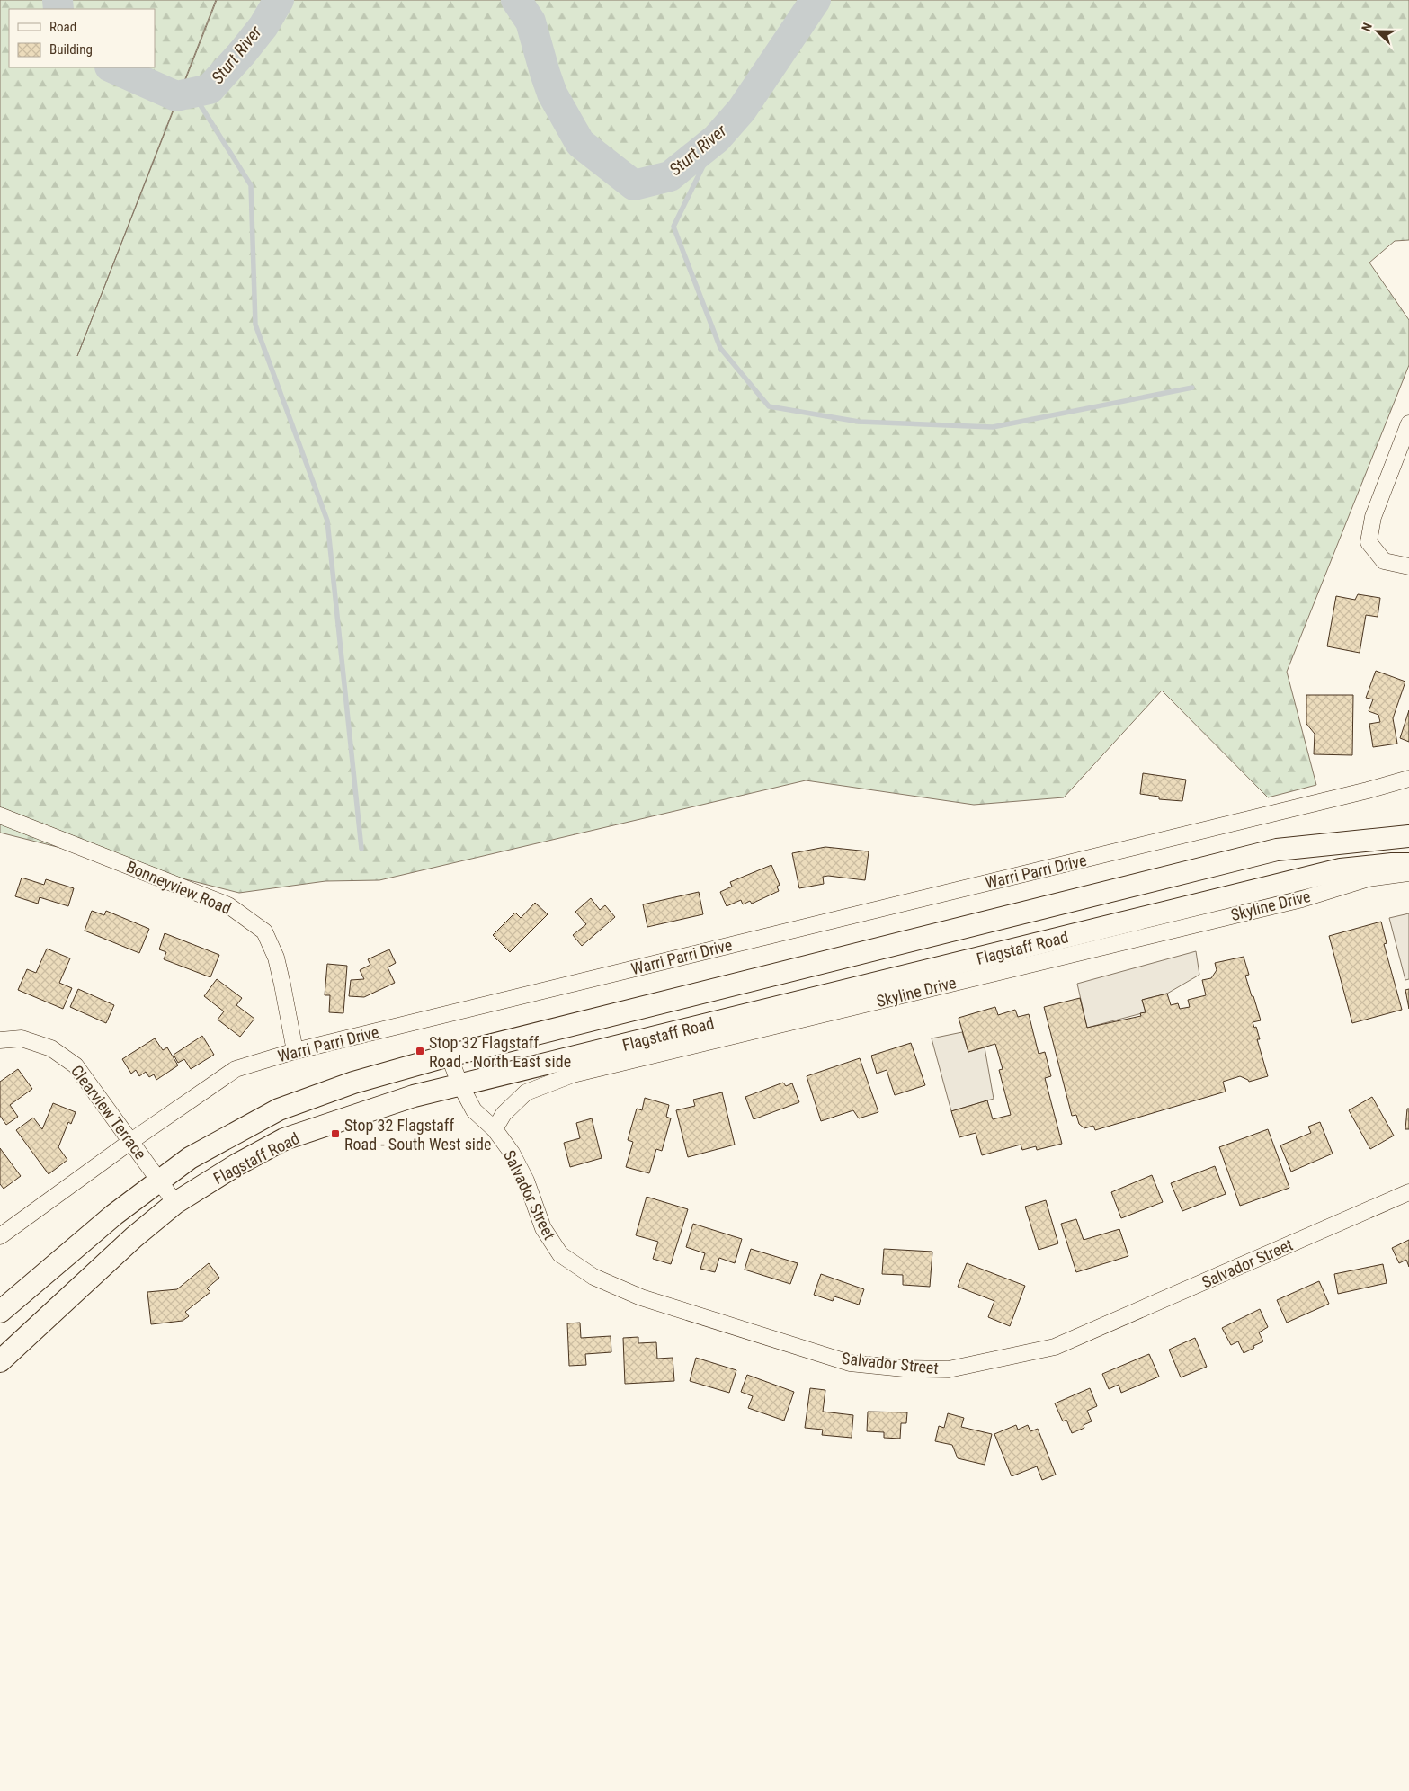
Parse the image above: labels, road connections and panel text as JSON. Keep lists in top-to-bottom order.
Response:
{
  "streets": {
    "main road": ["Flagstaff Road"],
    "street": [
      "Warri Parri Drive",
      "Bonneyview Road",
      "Skyline Drive",
      "Clearview Terrace",
      "Salvador Street"
    ]
  },
  "crossings": [
    ["Warri Parri Drive", "Bonneyview Road"],
    ["Warri Parri Drive", "Clearview Terrace"],
    ["Skyline Drive", "Salvador Street"],
    ["Flagstaff Road", "Clearview Terrace"],
    ["Flagstaff Road", "Salvador Street"]
  ],
  "water": ["Sturt River"],
  "places": {
    "transit": ["Stop 32 Flagstaff Road - North East side", "Stop 32 Flagstaff Road - South West side"]
  },
  "legend": ["Road", "Building"],
  "north": "left"
}
